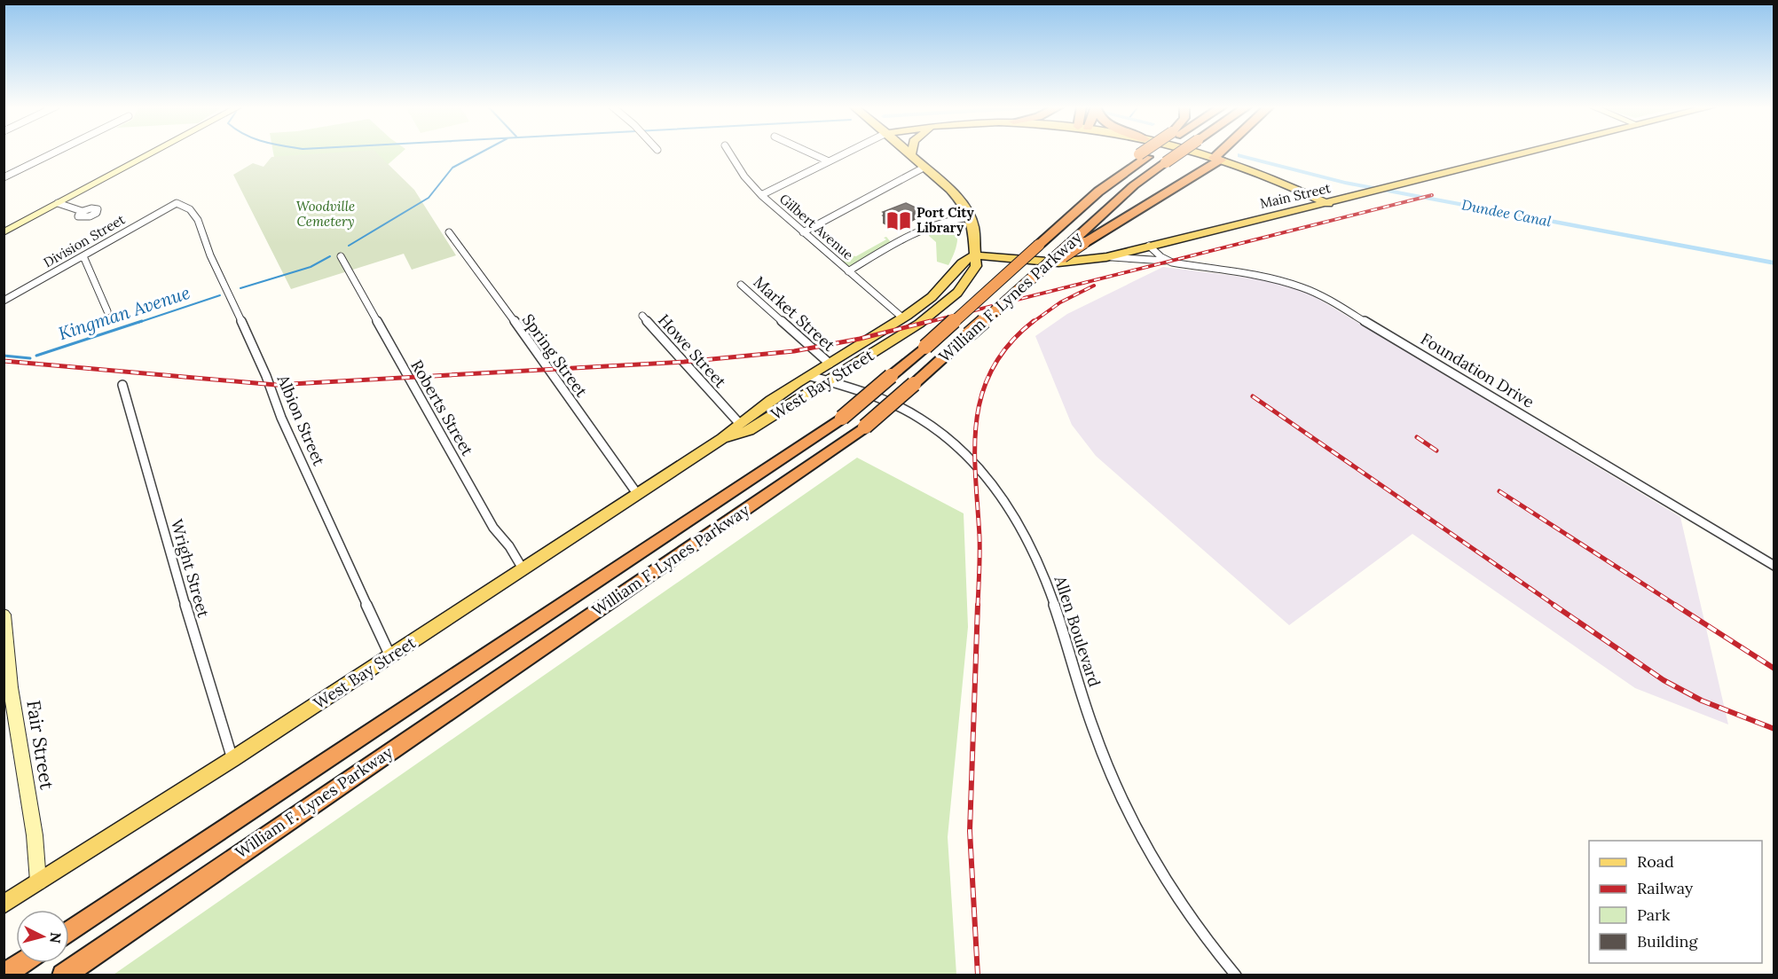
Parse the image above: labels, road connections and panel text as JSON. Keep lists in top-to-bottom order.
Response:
{
  "streets": {
    "highway": ["William F. Lynes Parkway"],
    "main road": ["Main Street", "West Bay Street", "Fair Street"],
    "street": [
      "Gilbert Avenue",
      "Division Street",
      "Market Street",
      "Howe Street",
      "Spring Street",
      "Foundation Drive",
      "Roberts Street",
      "Albion Street",
      "Wright Street",
      "Allen Boulevard"
    ]
  },
  "crossings": [
    ["Main Street", "Foundation Drive"],
    ["Gilbert Avenue", "West Bay Street"],
    ["Division Street", "Albion Street"],
    ["Market Street", "West Bay Street"],
    ["Howe Street", "West Bay Street"],
    ["Spring Street", "West Bay Street"],
    ["West Bay Street", "Roberts Street"],
    ["West Bay Street", "Albion Street"],
    ["West Bay Street", "Wright Street"],
    ["West Bay Street", "Allen Boulevard"],
    ["West Bay Street", "Fair Street"]
  ],
  "water": ["Dundee Canal", "Kingman Avenue"],
  "parks": ["Woodville Cemetery"],
  "places": {
    "library": ["Port City Library"]
  },
  "legend": [
    "Road",
    "Railway",
    "Park",
    "Building"
  ],
  "north": "right"
}
